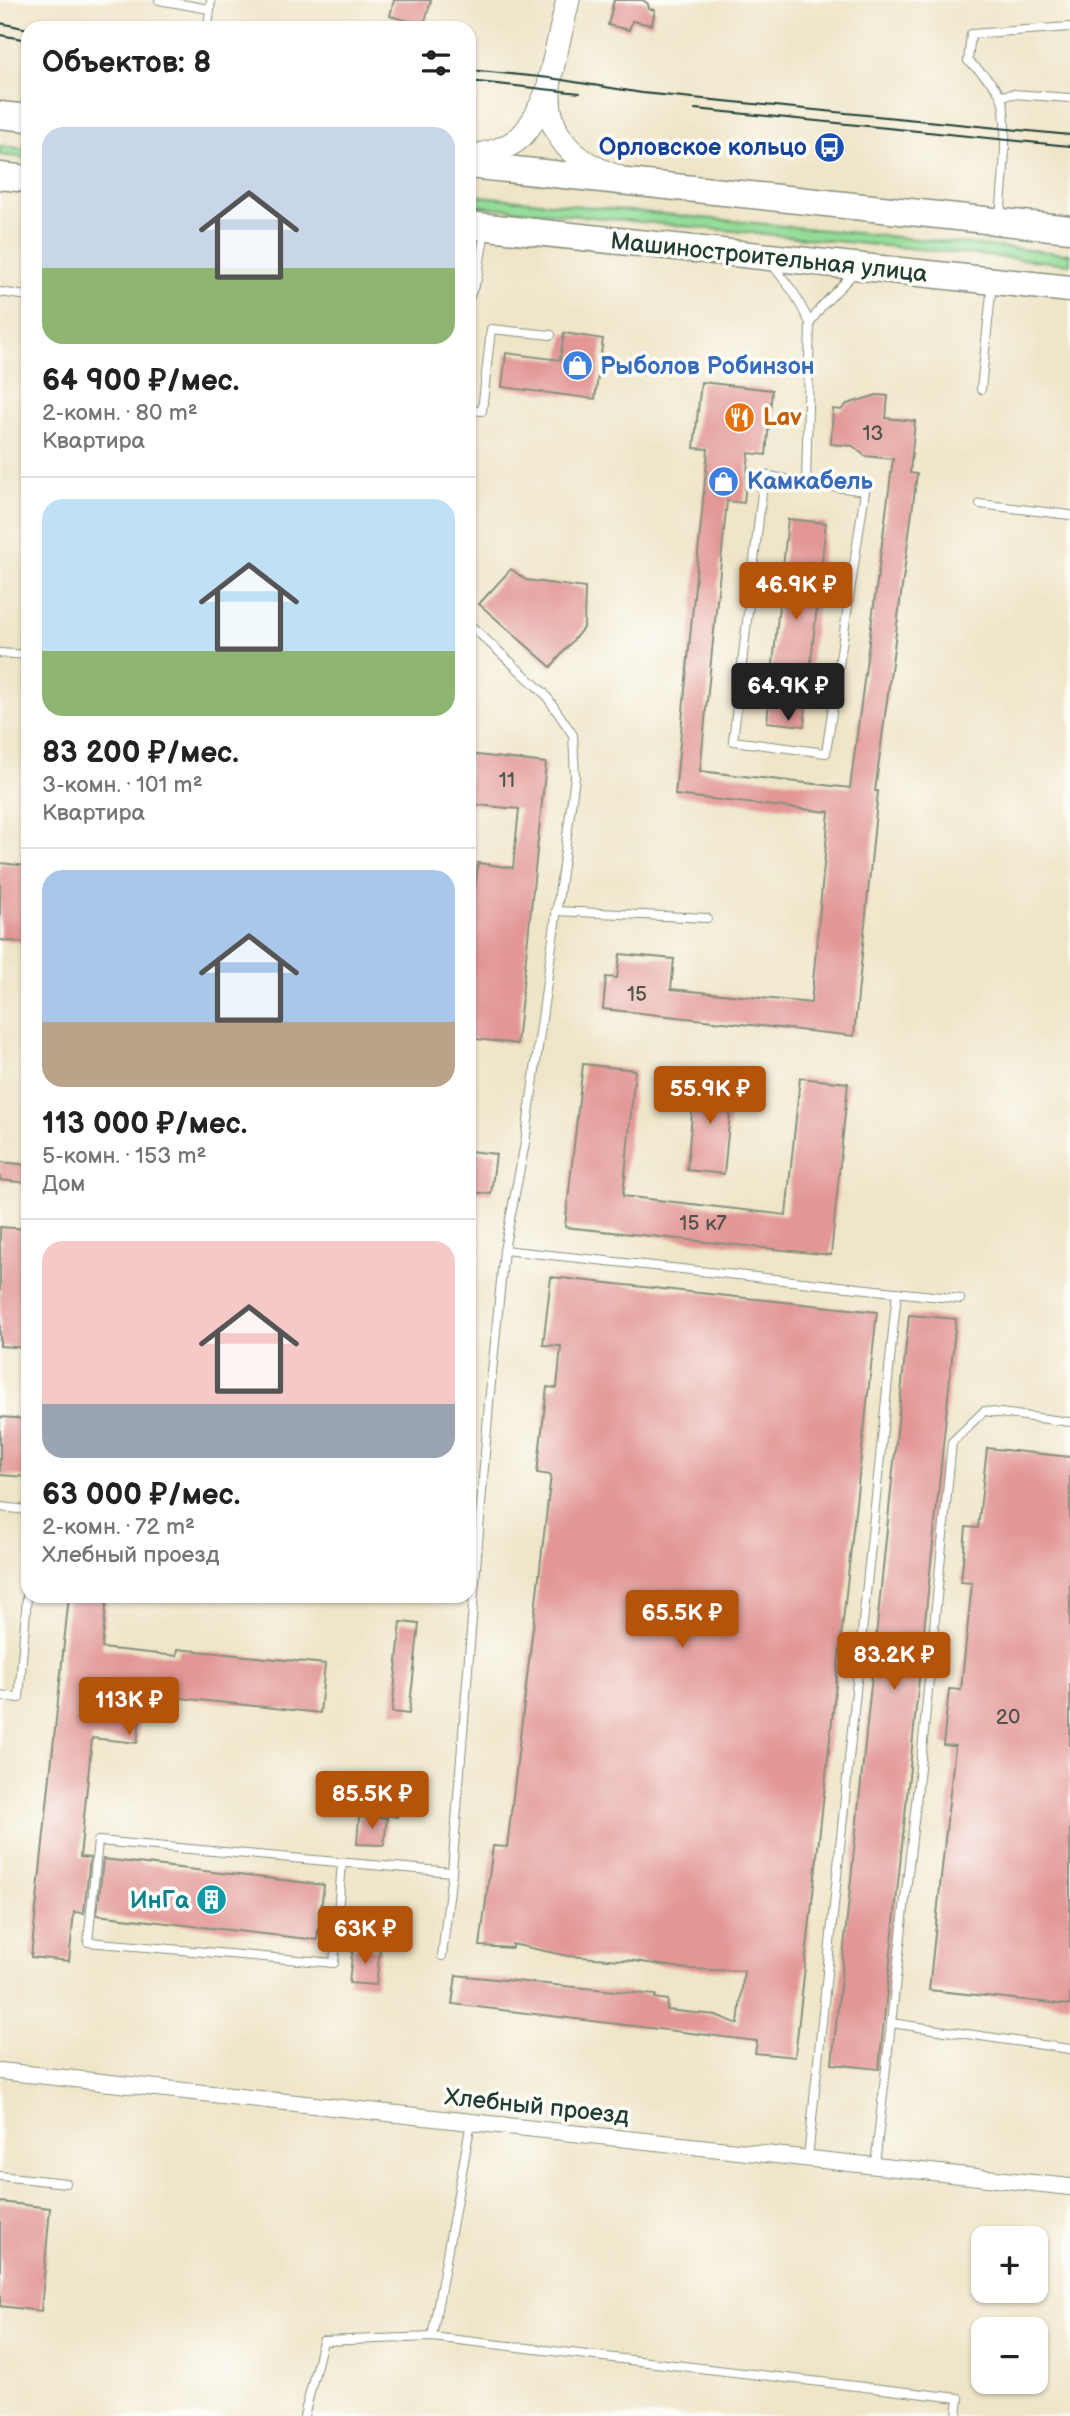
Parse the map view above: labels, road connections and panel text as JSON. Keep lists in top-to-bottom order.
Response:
{
  "streets": {
    "main road": ["Машиностроительная улица"],
    "street": ["Хлебный проезд"]
  },
  "places": {
    "bus stop": ["Орловское кольцо"],
    "shop": ["Рыболов Робинзон", "Камкабель"],
    "restaurant": ["Lav"],
    "building": ["ИнГа"]
  },
  "house_numbers": [
    "13",
    "11",
    "15",
    "15 к7",
    "20"
  ],
  "page": {
    "heading": "Объектов: 8",
    "list": [
      {
        "name": "64 900 ₽/мес.",
        "note": "2-комн. · 80 m² · Квартира"
      },
      {
        "name": "83 200 ₽/мес.",
        "note": "3-комн. · 101 m² · Квартира"
      },
      {
        "name": "113 000 ₽/мес.",
        "note": "5-комн. · 153 m² · Дом"
      },
      {
        "name": "63 000 ₽/мес.",
        "note": "2-комн. · 72 m² · Хлебный проезд"
      }
    ],
    "price": [
      "46.9K ₽",
      "64.9K ₽",
      "55.9K ₽",
      "65.5K ₽",
      "83.2K ₽",
      "113K ₽",
      "85.5K ₽",
      "63K ₽"
    ],
    "map_buttons": ["+", "−"]
  }
}
